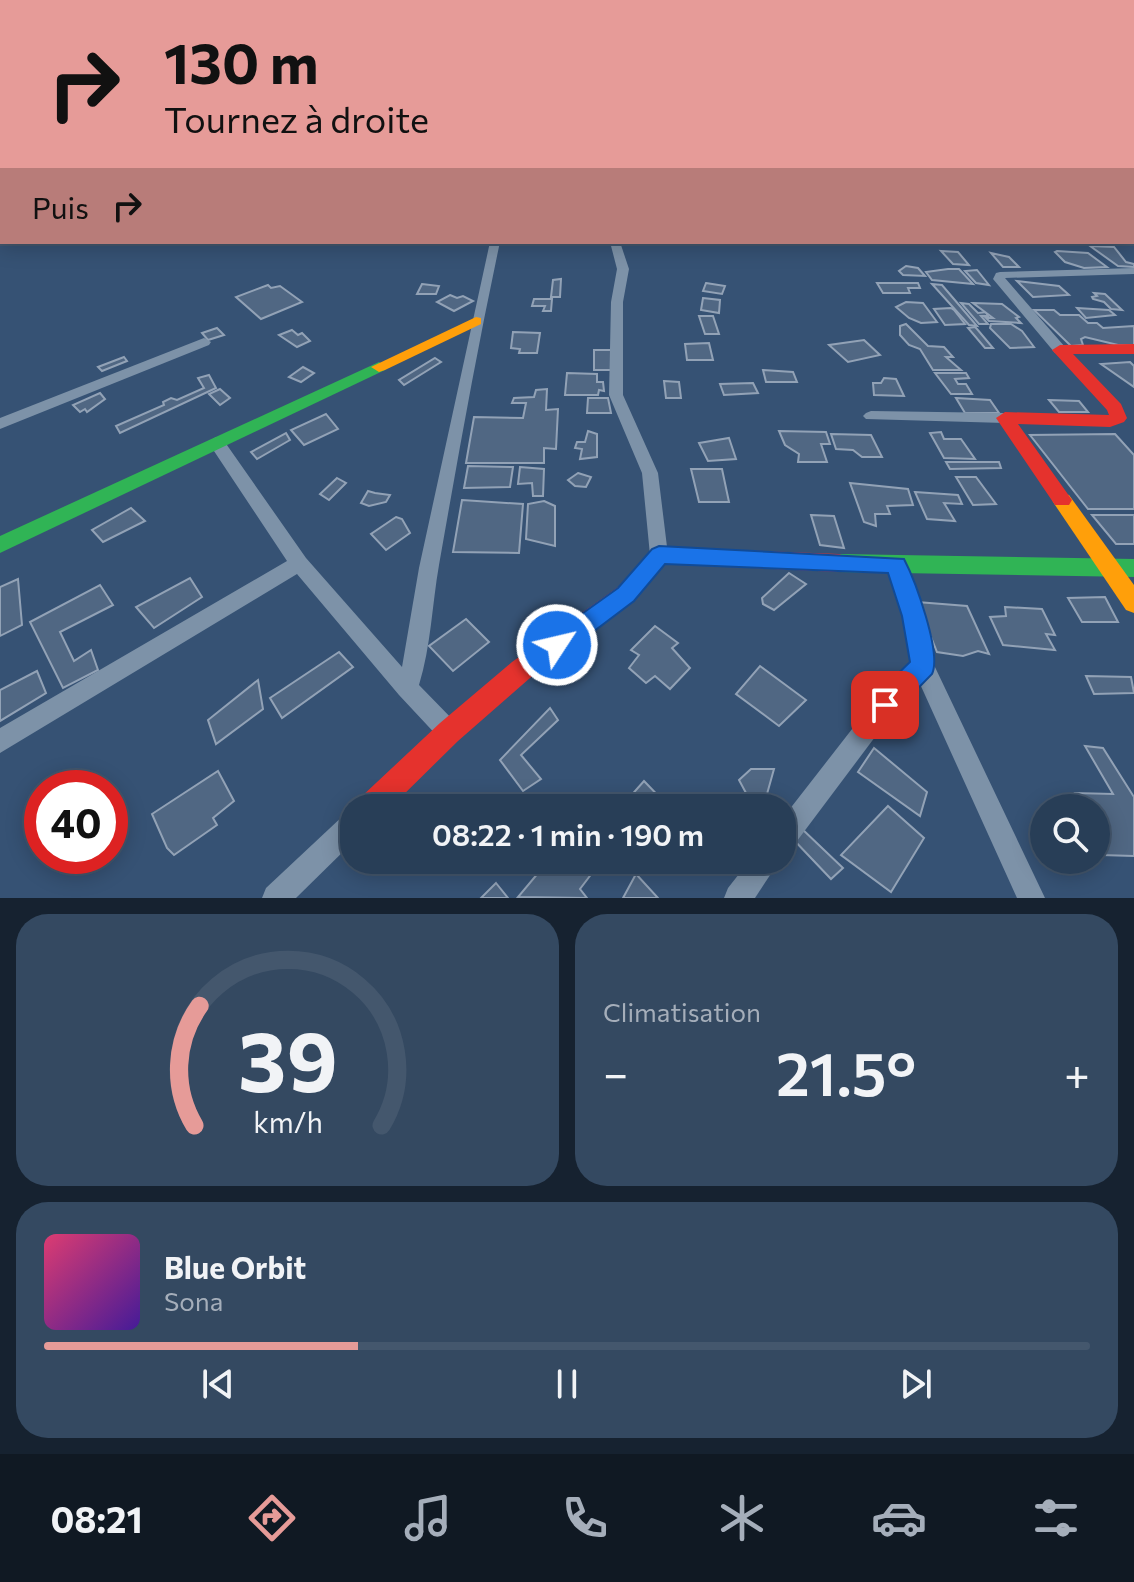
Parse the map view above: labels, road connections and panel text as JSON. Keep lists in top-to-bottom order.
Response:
{
  "page": {
    "turn": ["130 m", "Tournez à droite"],
    "then": "Puis",
    "limit": "40",
    "trip": "08:22 · 1 min · 190 m",
    "tile": "Climatisation",
    "heat": ["−", "21.5°", "+"],
    "song": ["Blue Orbit", "Sona"],
    "tabs": "08:21",
    "gauge": ["39", "km/h"]
  }
}
